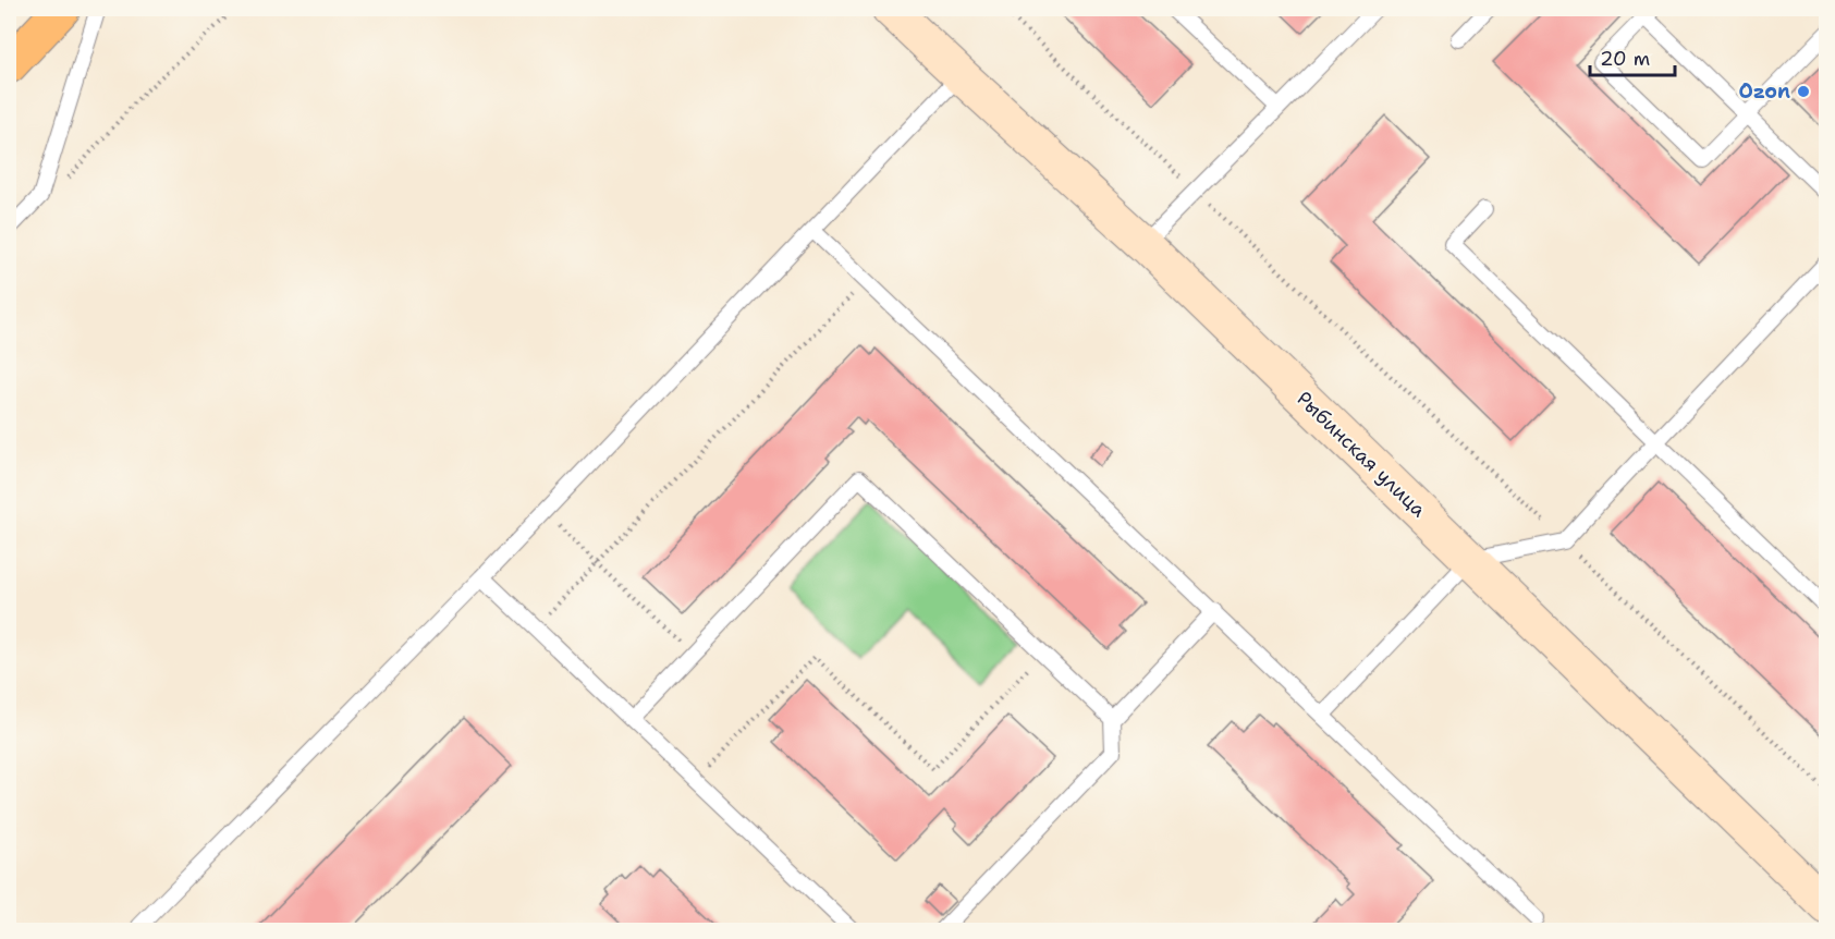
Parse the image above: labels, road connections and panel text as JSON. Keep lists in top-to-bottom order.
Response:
{
  "streets": {
    "main road": ["Рыбинская улица"]
  },
  "places": ["Ozon"],
  "scale_bar": "20 m"
}
